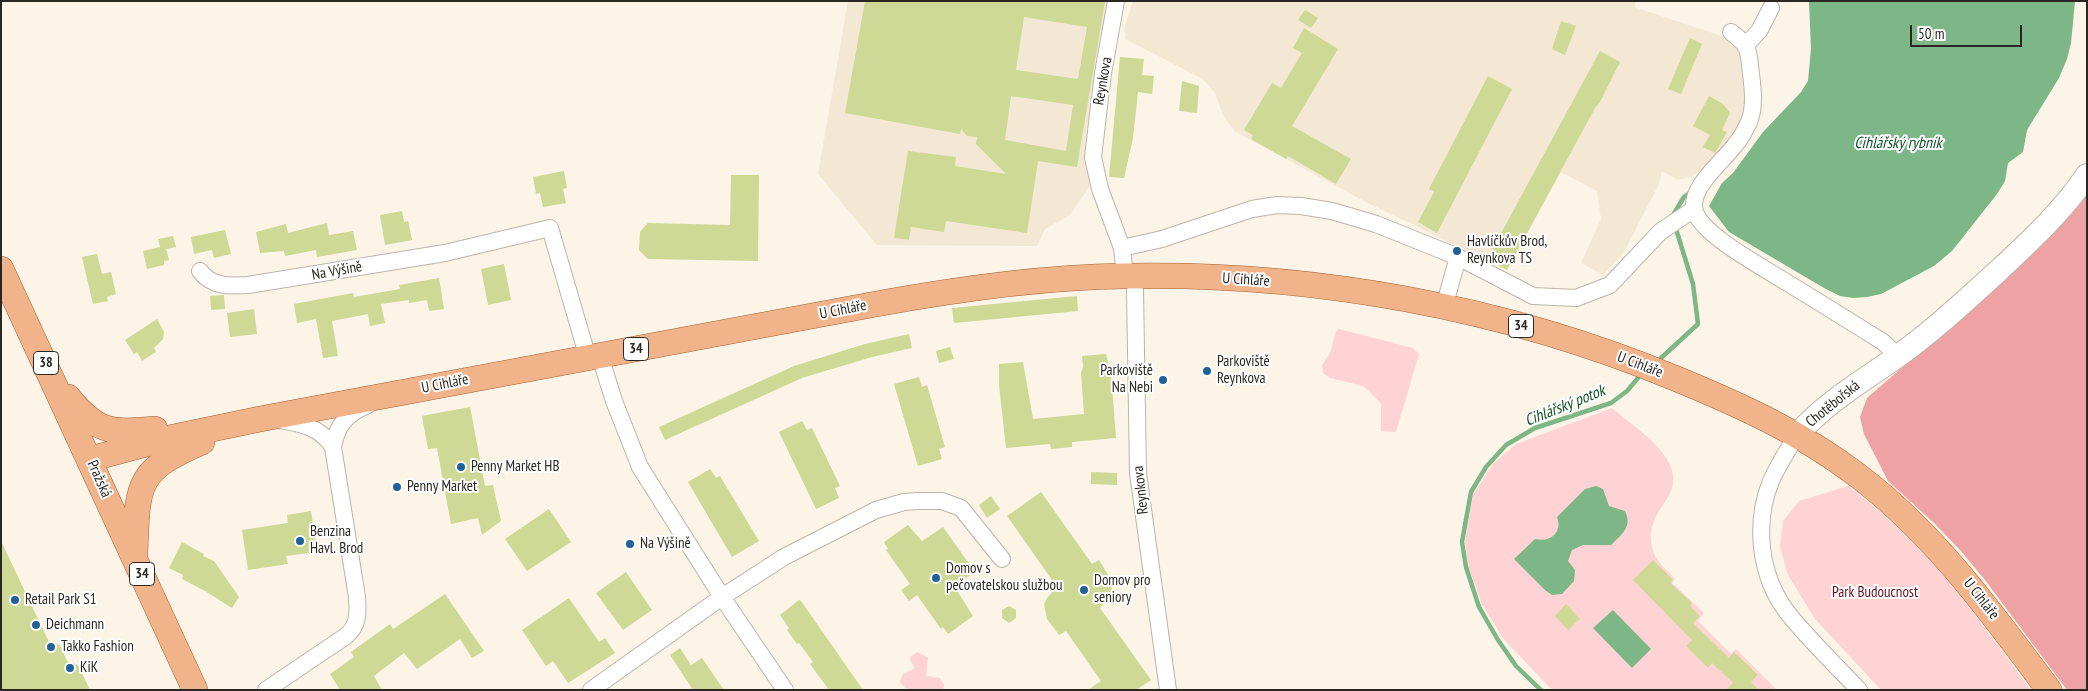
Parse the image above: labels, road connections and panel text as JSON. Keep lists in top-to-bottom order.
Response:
{
  "streets": {
    "main road": [
      "U Cihláře",
      "34",
      "38",
      "Chotěbořská",
      "Pražská"
    ],
    "street": ["Reynkova", "Na Výšině"]
  },
  "crossings": [
    ["Reynkova", "U Cihláře"],
    ["Na Výšině", "U Cihláře"],
    ["U Cihláře", "34"],
    ["U Cihláře", "Chotěbořská"],
    ["34", "Pražská"]
  ],
  "water": ["Cihlářský rybník", "Cihlářský potok"],
  "parks": ["Park Budoucnost"],
  "places": [
    "Havlíčkův Brod, Reynkova TS",
    "Parkoviště Reynkova",
    "Parkoviště Na Nebi",
    "Penny Market HB",
    "Penny Market",
    "Benzina Havl. Brod",
    "Na Výšině",
    "Domov s pečovatelskou službou",
    "Domov pro seniory",
    "Retail Park S1",
    "Deichmann",
    "Takko Fashion",
    "KiK"
  ],
  "scale_bar": "50 m"
}
